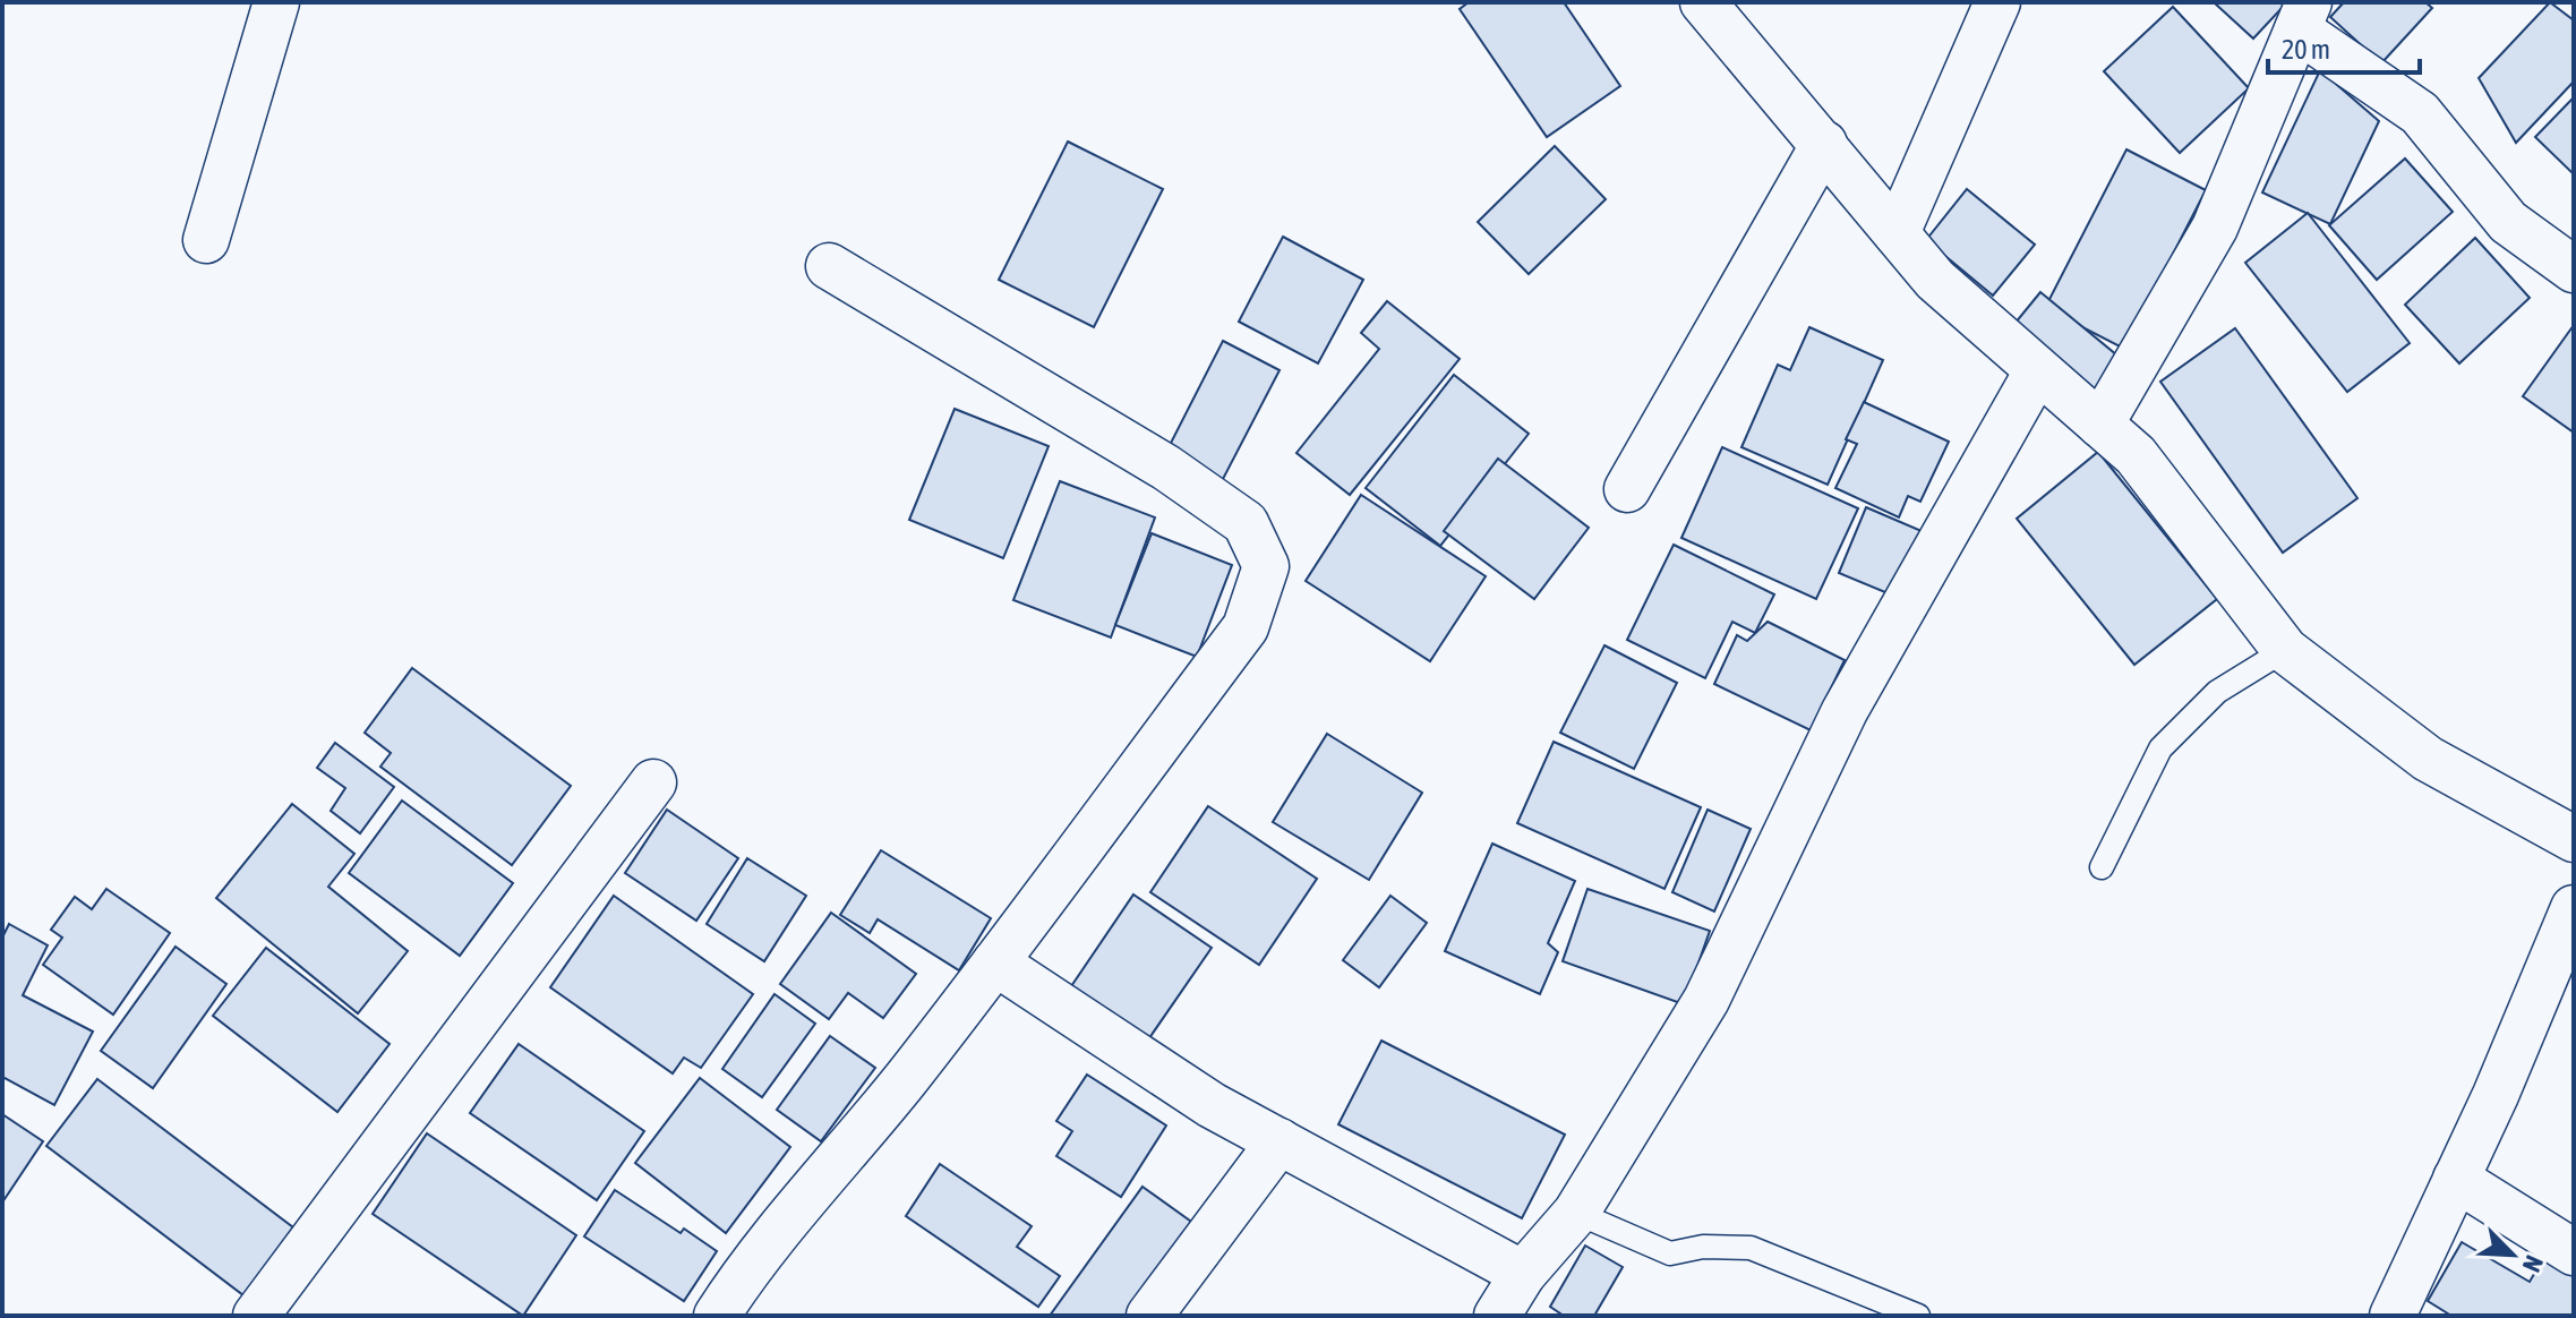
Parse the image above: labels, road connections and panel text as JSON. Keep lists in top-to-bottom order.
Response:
{
  "scale_bar": "20 m",
  "north": "bottom right"
}
